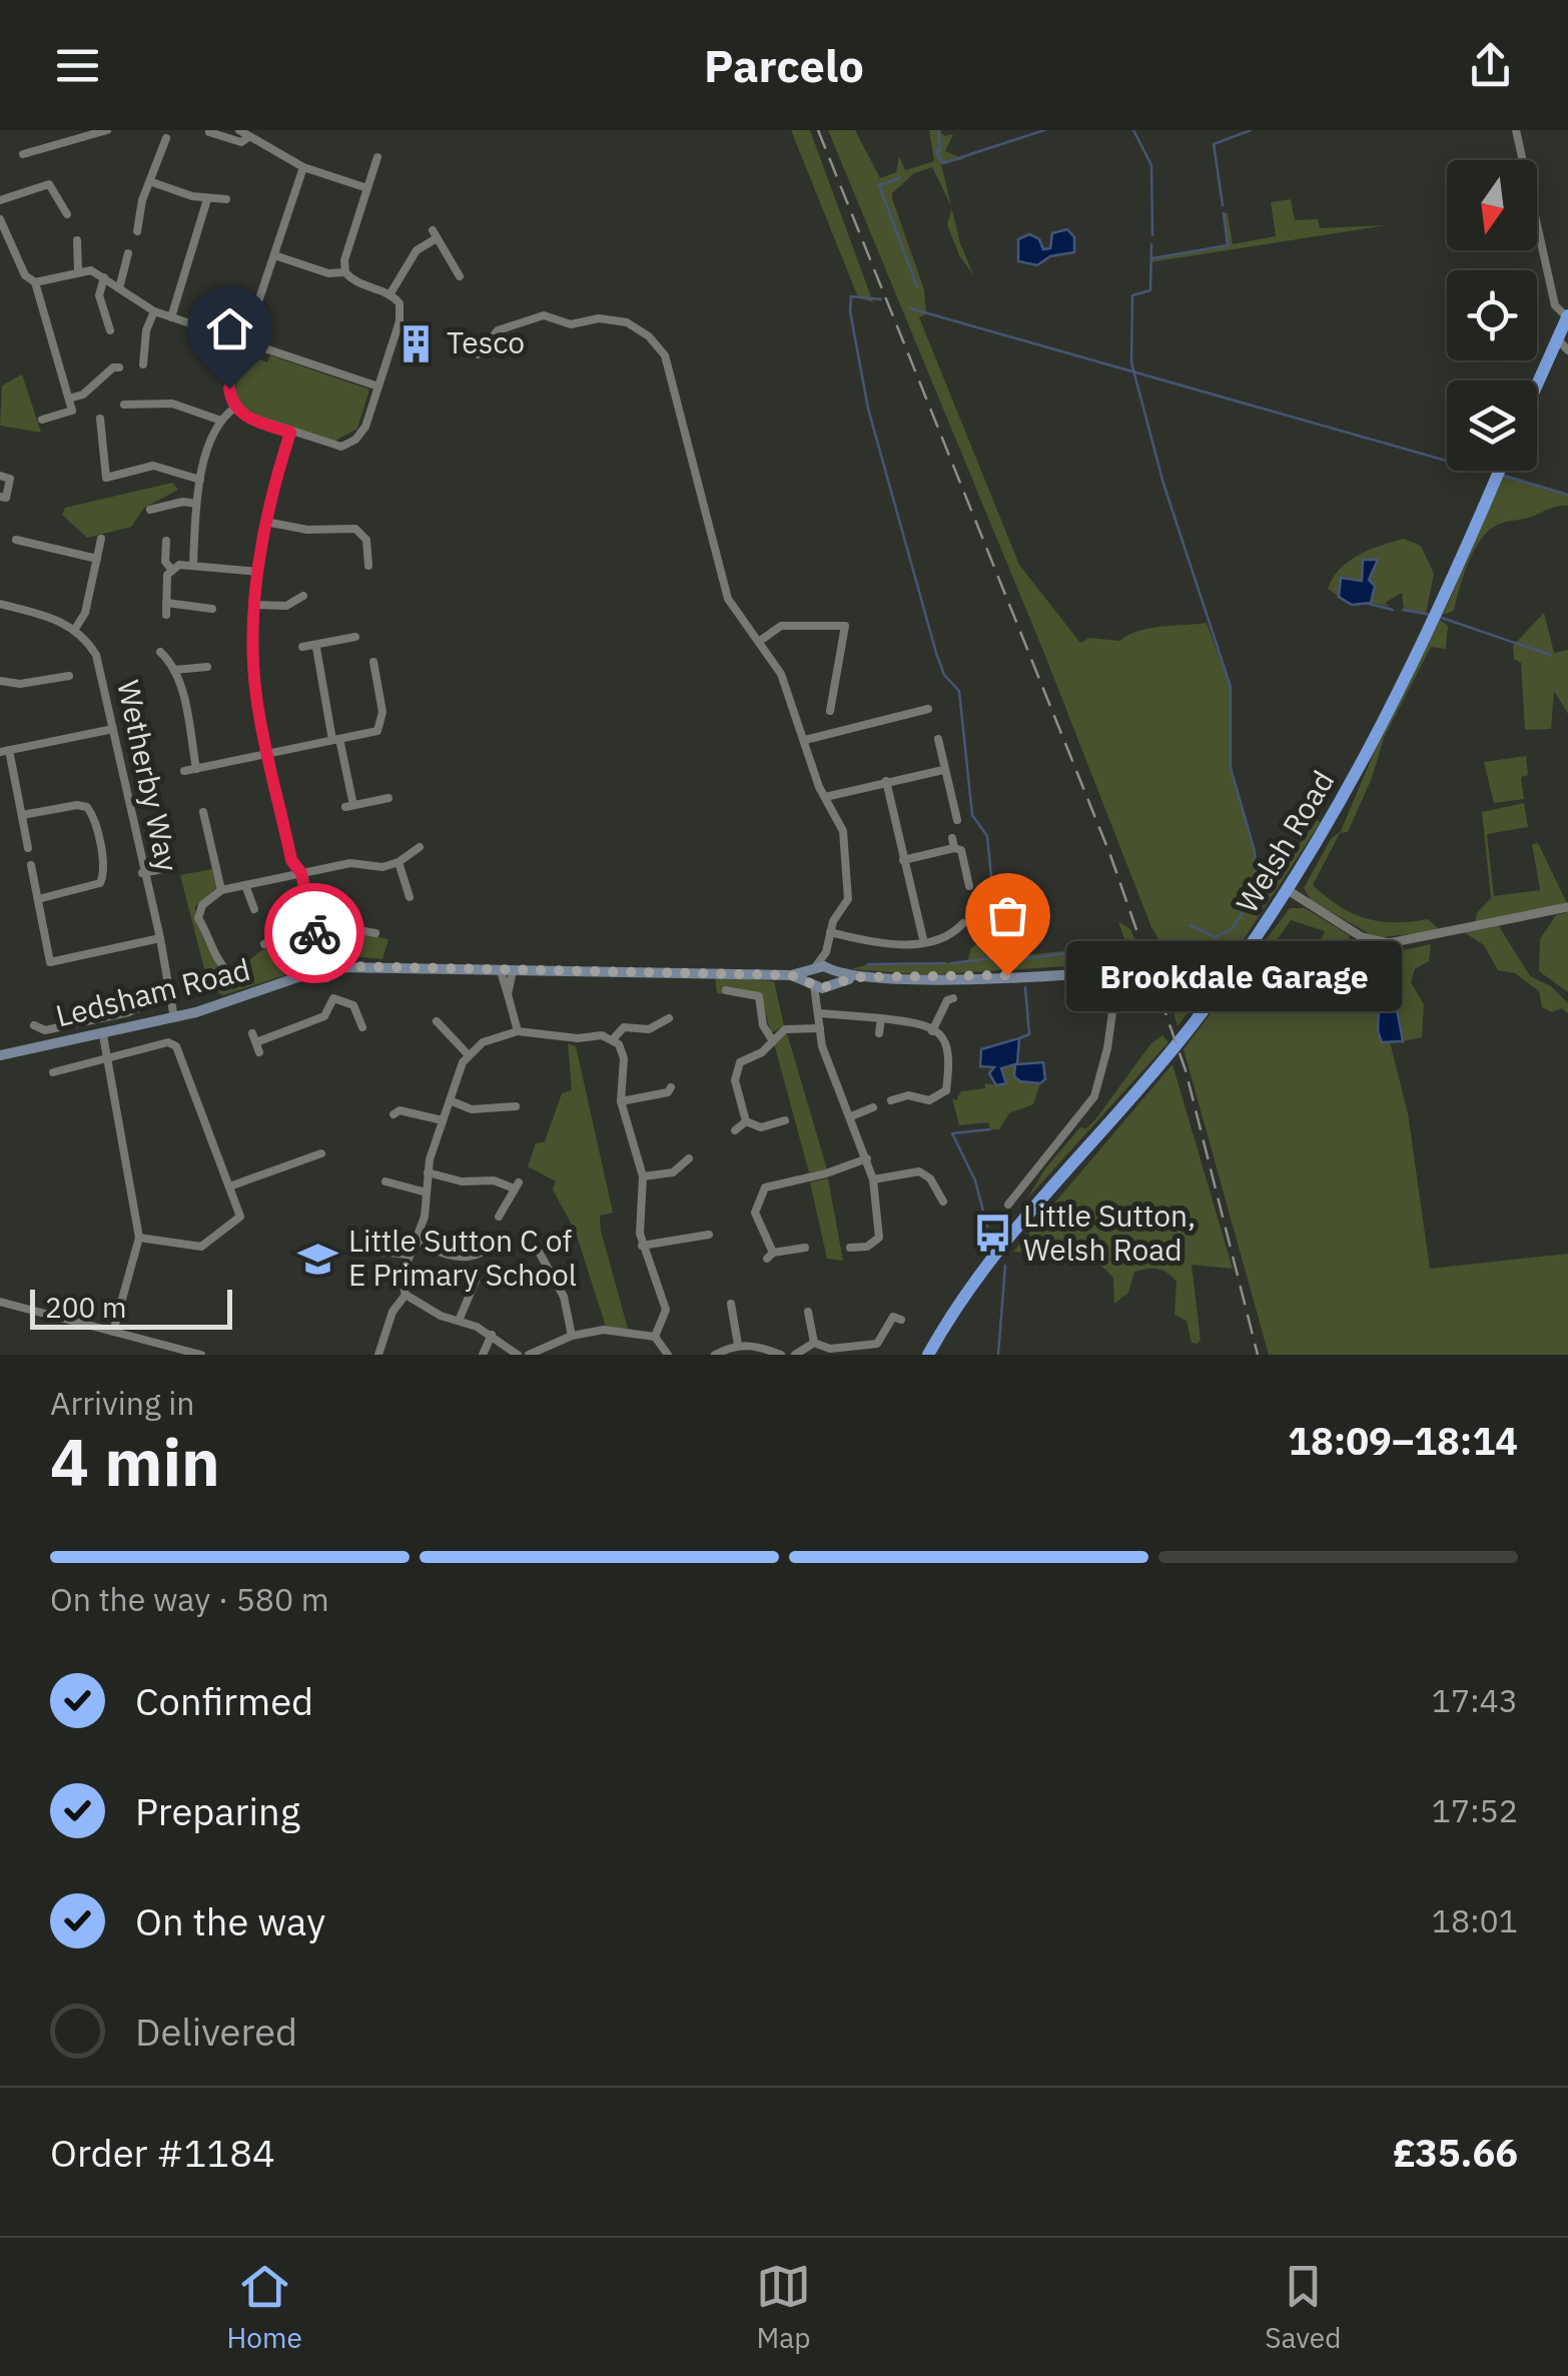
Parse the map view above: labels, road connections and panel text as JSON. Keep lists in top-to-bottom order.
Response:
{
  "streets": {
    "highway": ["Welsh Road"],
    "main road": ["Ledsham Road"],
    "street": ["Wetherby Way"]
  },
  "crossings": [
    ["Wetherby Way", "Ledsham Road"]
  ],
  "places": {
    "building": ["Tesco"],
    "other": ["Brookdale Garage"],
    "bus stop": ["Little Sutton, Welsh Road"],
    "school or university": ["Little Sutton C of E Primary School"]
  },
  "scale_bar": "200 m",
  "north": "bottom",
  "page": {
    "header": "Parcelo",
    "bubble": "Brookdale Garage",
    "scale": "200 m",
    "heading": ["4 min", "Arriving in", "18:09–18:14"],
    "panel": ["Order #1184", "£35.66"],
    "bar": "On the way · 580 m",
    "list": [
      ["Confirmed", "17:43"],
      ["Preparing", "17:52"],
      ["On the way", "18:01"],
      "Delivered"
    ],
    "tabs": ["Home", "Map", "Saved"]
  }
}
